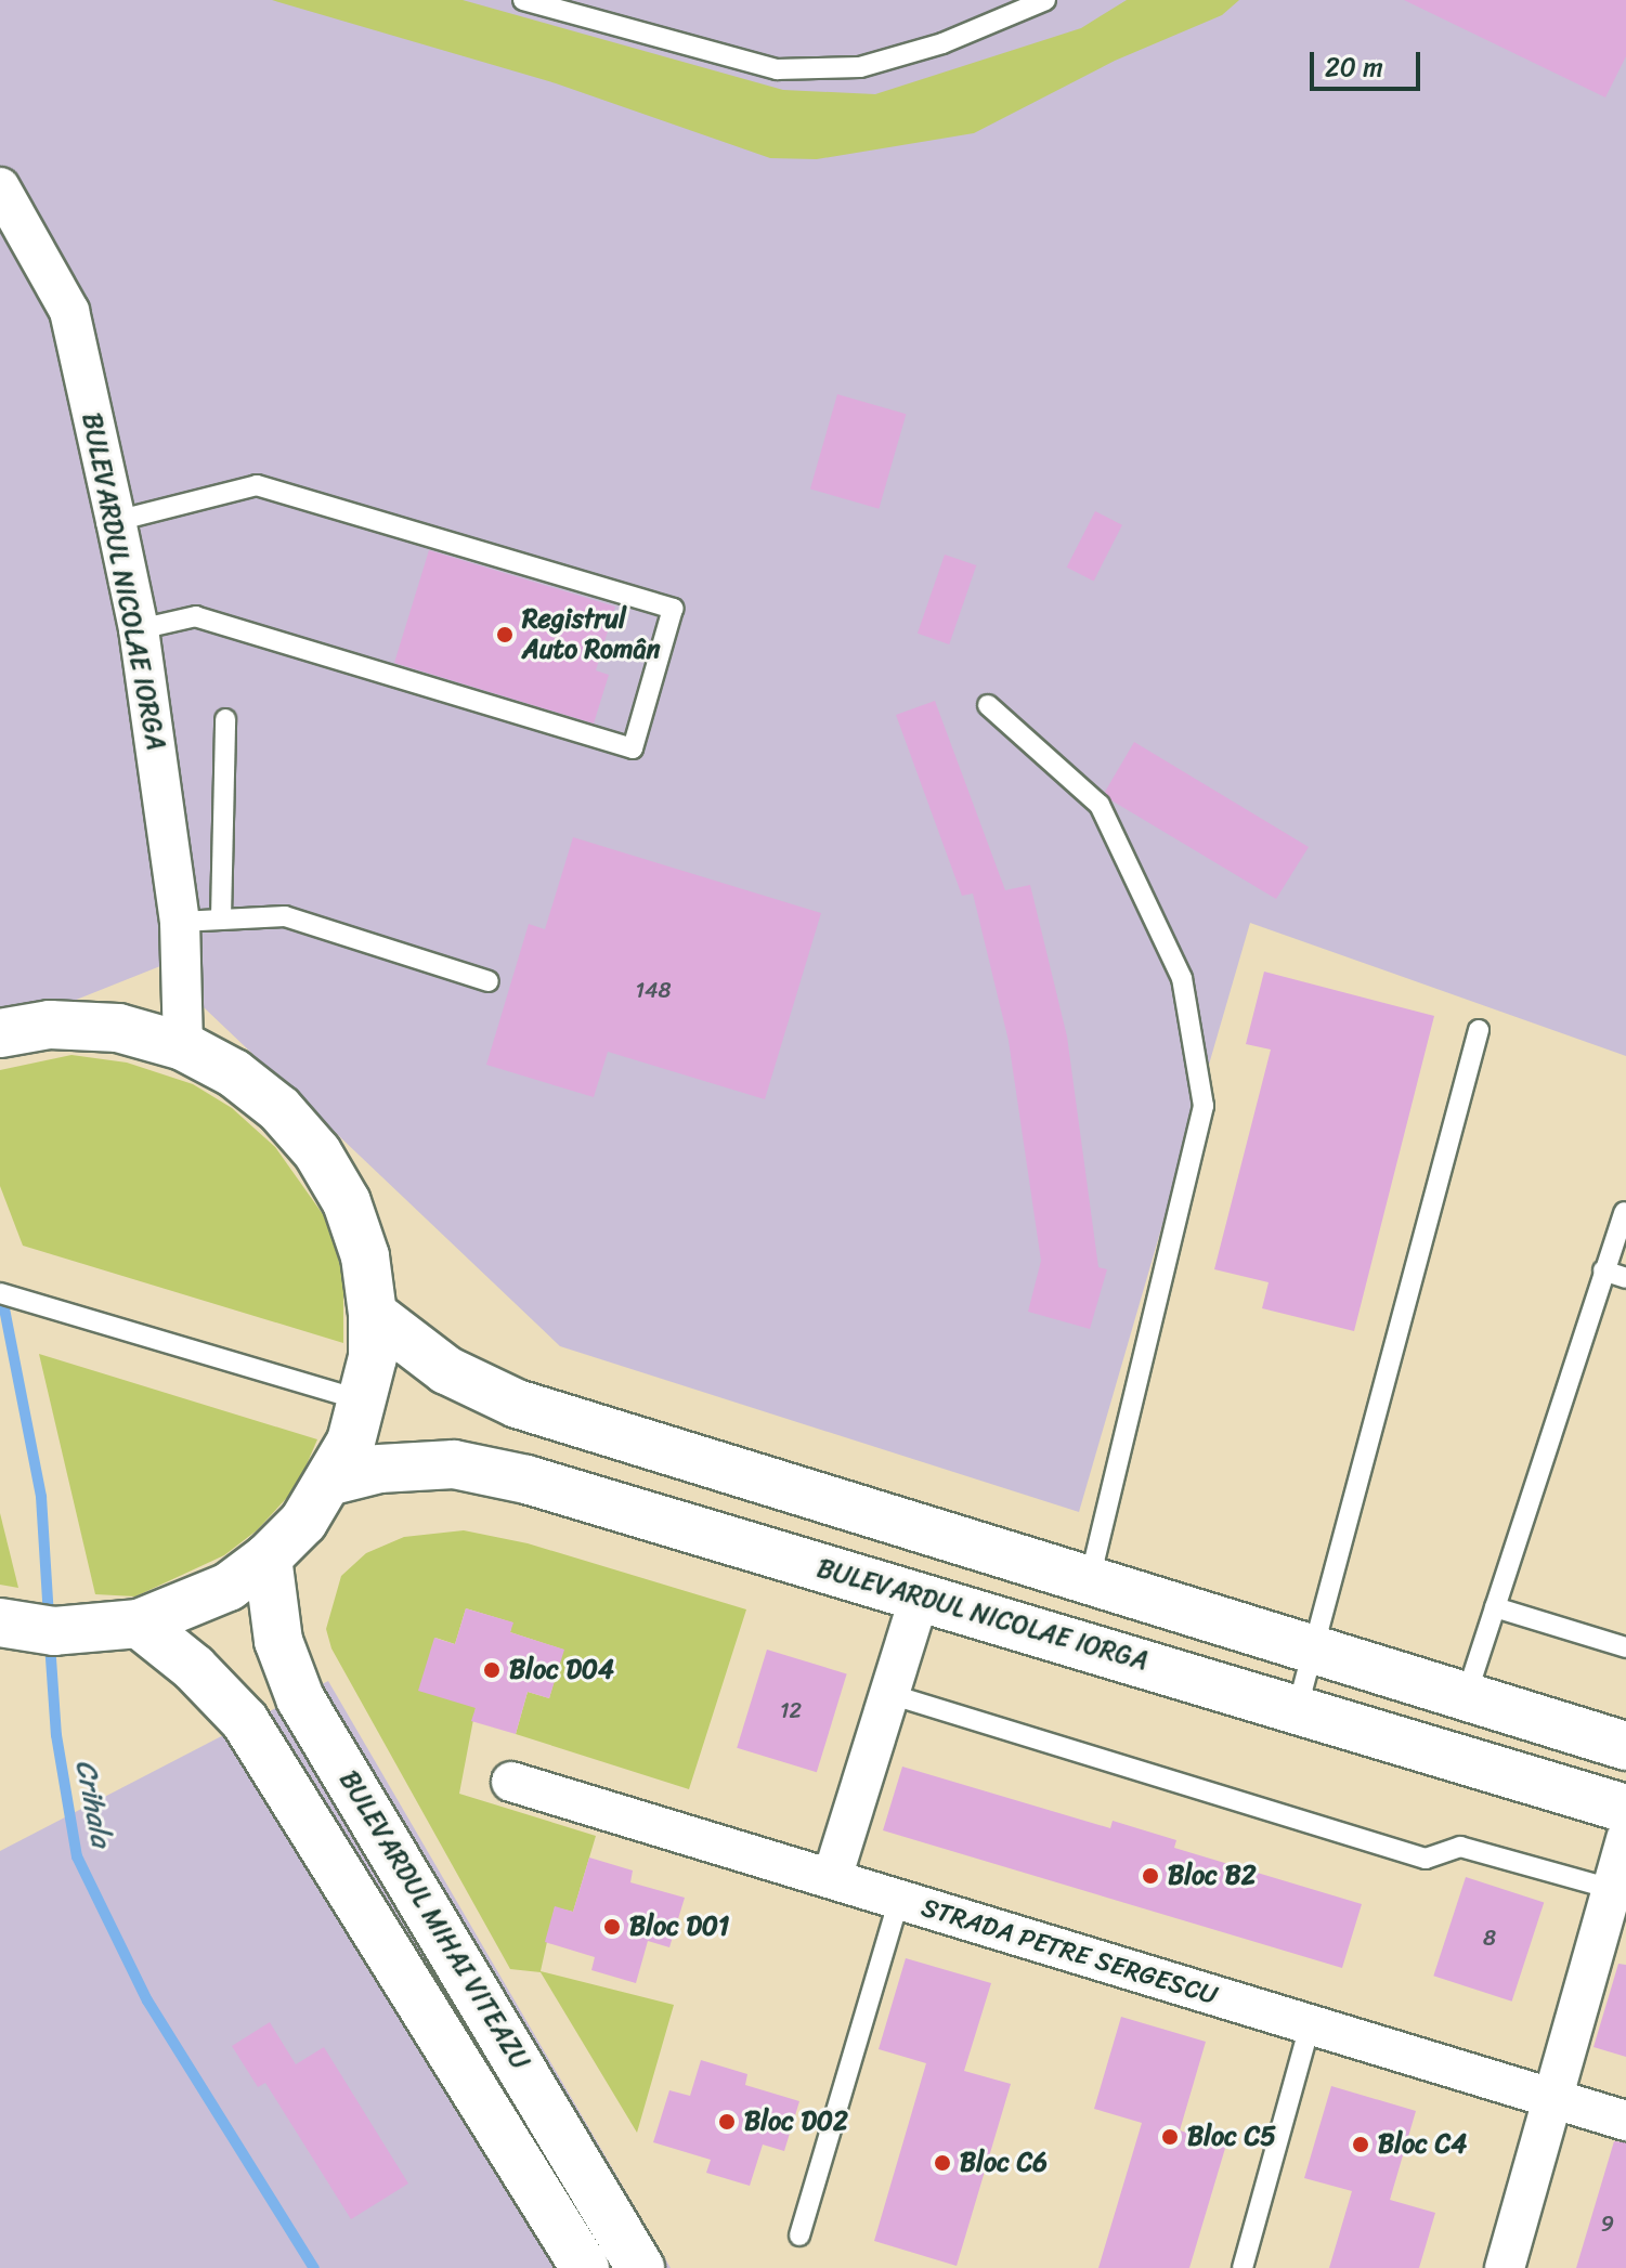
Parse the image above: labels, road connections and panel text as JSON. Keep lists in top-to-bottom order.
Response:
{
  "streets": {
    "main road": ["BULEVARDUL NICOLAE IORGA", "BULEVARDUL MIHAI VITEAZU"],
    "street": ["STRADA PETRE SERGESCU"]
  },
  "water": ["Crihala"],
  "places": [
    "Registrul Auto Român",
    "Bloc D04",
    "Bloc B2",
    "Bloc D01",
    "Bloc D02",
    "Bloc C5",
    "Bloc C4",
    "Bloc C6"
  ],
  "house_numbers": [
    "148",
    "12",
    "8",
    "9"
  ],
  "scale_bar": "20 m"
}
